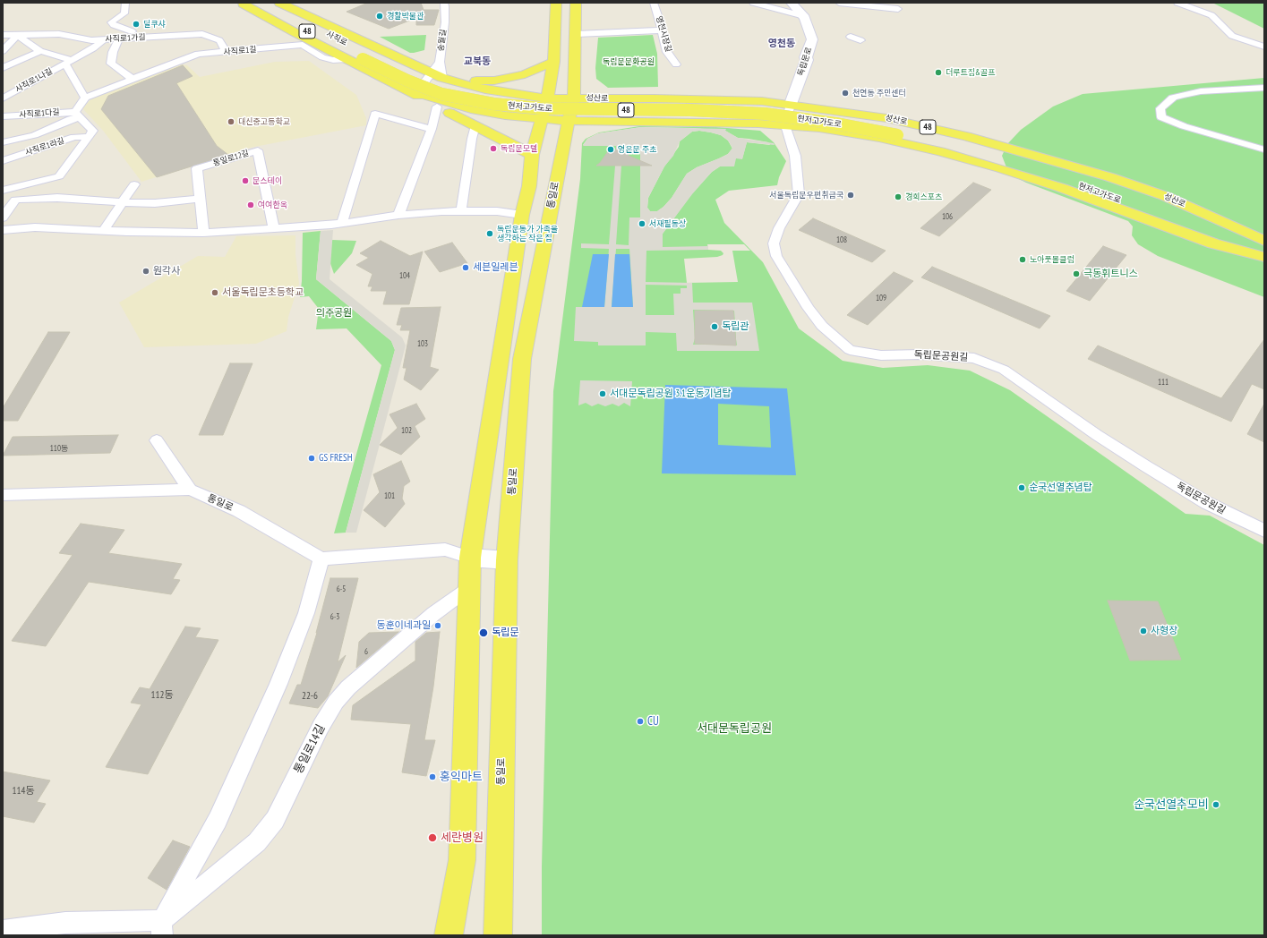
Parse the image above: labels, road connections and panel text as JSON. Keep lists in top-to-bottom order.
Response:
{
  "streets": {
    "main road": [
      "48",
      "사직로",
      "독립문로",
      "성산로",
      "현저고가도로",
      "통일로"
    ],
    "street": [
      "영천시장길",
      "사직로1가길",
      "송월길",
      "사직로1길",
      "사직로1나길",
      "사직로1다길",
      "사직로1라길",
      "통일로12길",
      "독립문공원길",
      "통일로14길"
    ]
  },
  "crossings": [
    ["사직로1가길", "사직로1길"],
    ["사직로1가길", "사직로1나길"],
    ["사직로", "현저고가도로"],
    ["송월길", "성산로"],
    ["독립문로", "성산로"],
    ["성산로", "통일로"],
    ["사직로1다길", "사직로1라길"]
  ],
  "districts": ["영천동", "교북동"],
  "parks": ["독립문문화공원", "의주공원", "서대문독립공원"],
  "places": [
    "경찰박물관",
    "딜쿠샤",
    "더루트짐&골프",
    "천연동 주민센터",
    "대신중고등학교",
    "독립문모텔",
    "영은문 주초",
    "문스테이",
    "서울독립문우편취급국",
    "경희스포츠",
    "여여한옥",
    "서재필동상",
    "독립운동가 가족을 생각하는 작은 집",
    "노아풋볼클럽",
    "세븐일레븐",
    "원각사",
    "극동휘트니스",
    "서울독립문초등학교",
    "독립관",
    "서대문독립공원 3.1운동기념탑",
    "GS FRESH",
    "순국선열추념탑",
    "동훈이네과일",
    "사형장",
    "독립문",
    "CU",
    "홍익마트",
    "순국선열추모비",
    "세란병원"
  ],
  "house_numbers": [
    "106",
    "108",
    "104",
    "109",
    "103",
    "111",
    "102",
    "110동",
    "101",
    "6-5",
    "6-3",
    "6",
    "112동",
    "22-6",
    "114동"
  ]
}
